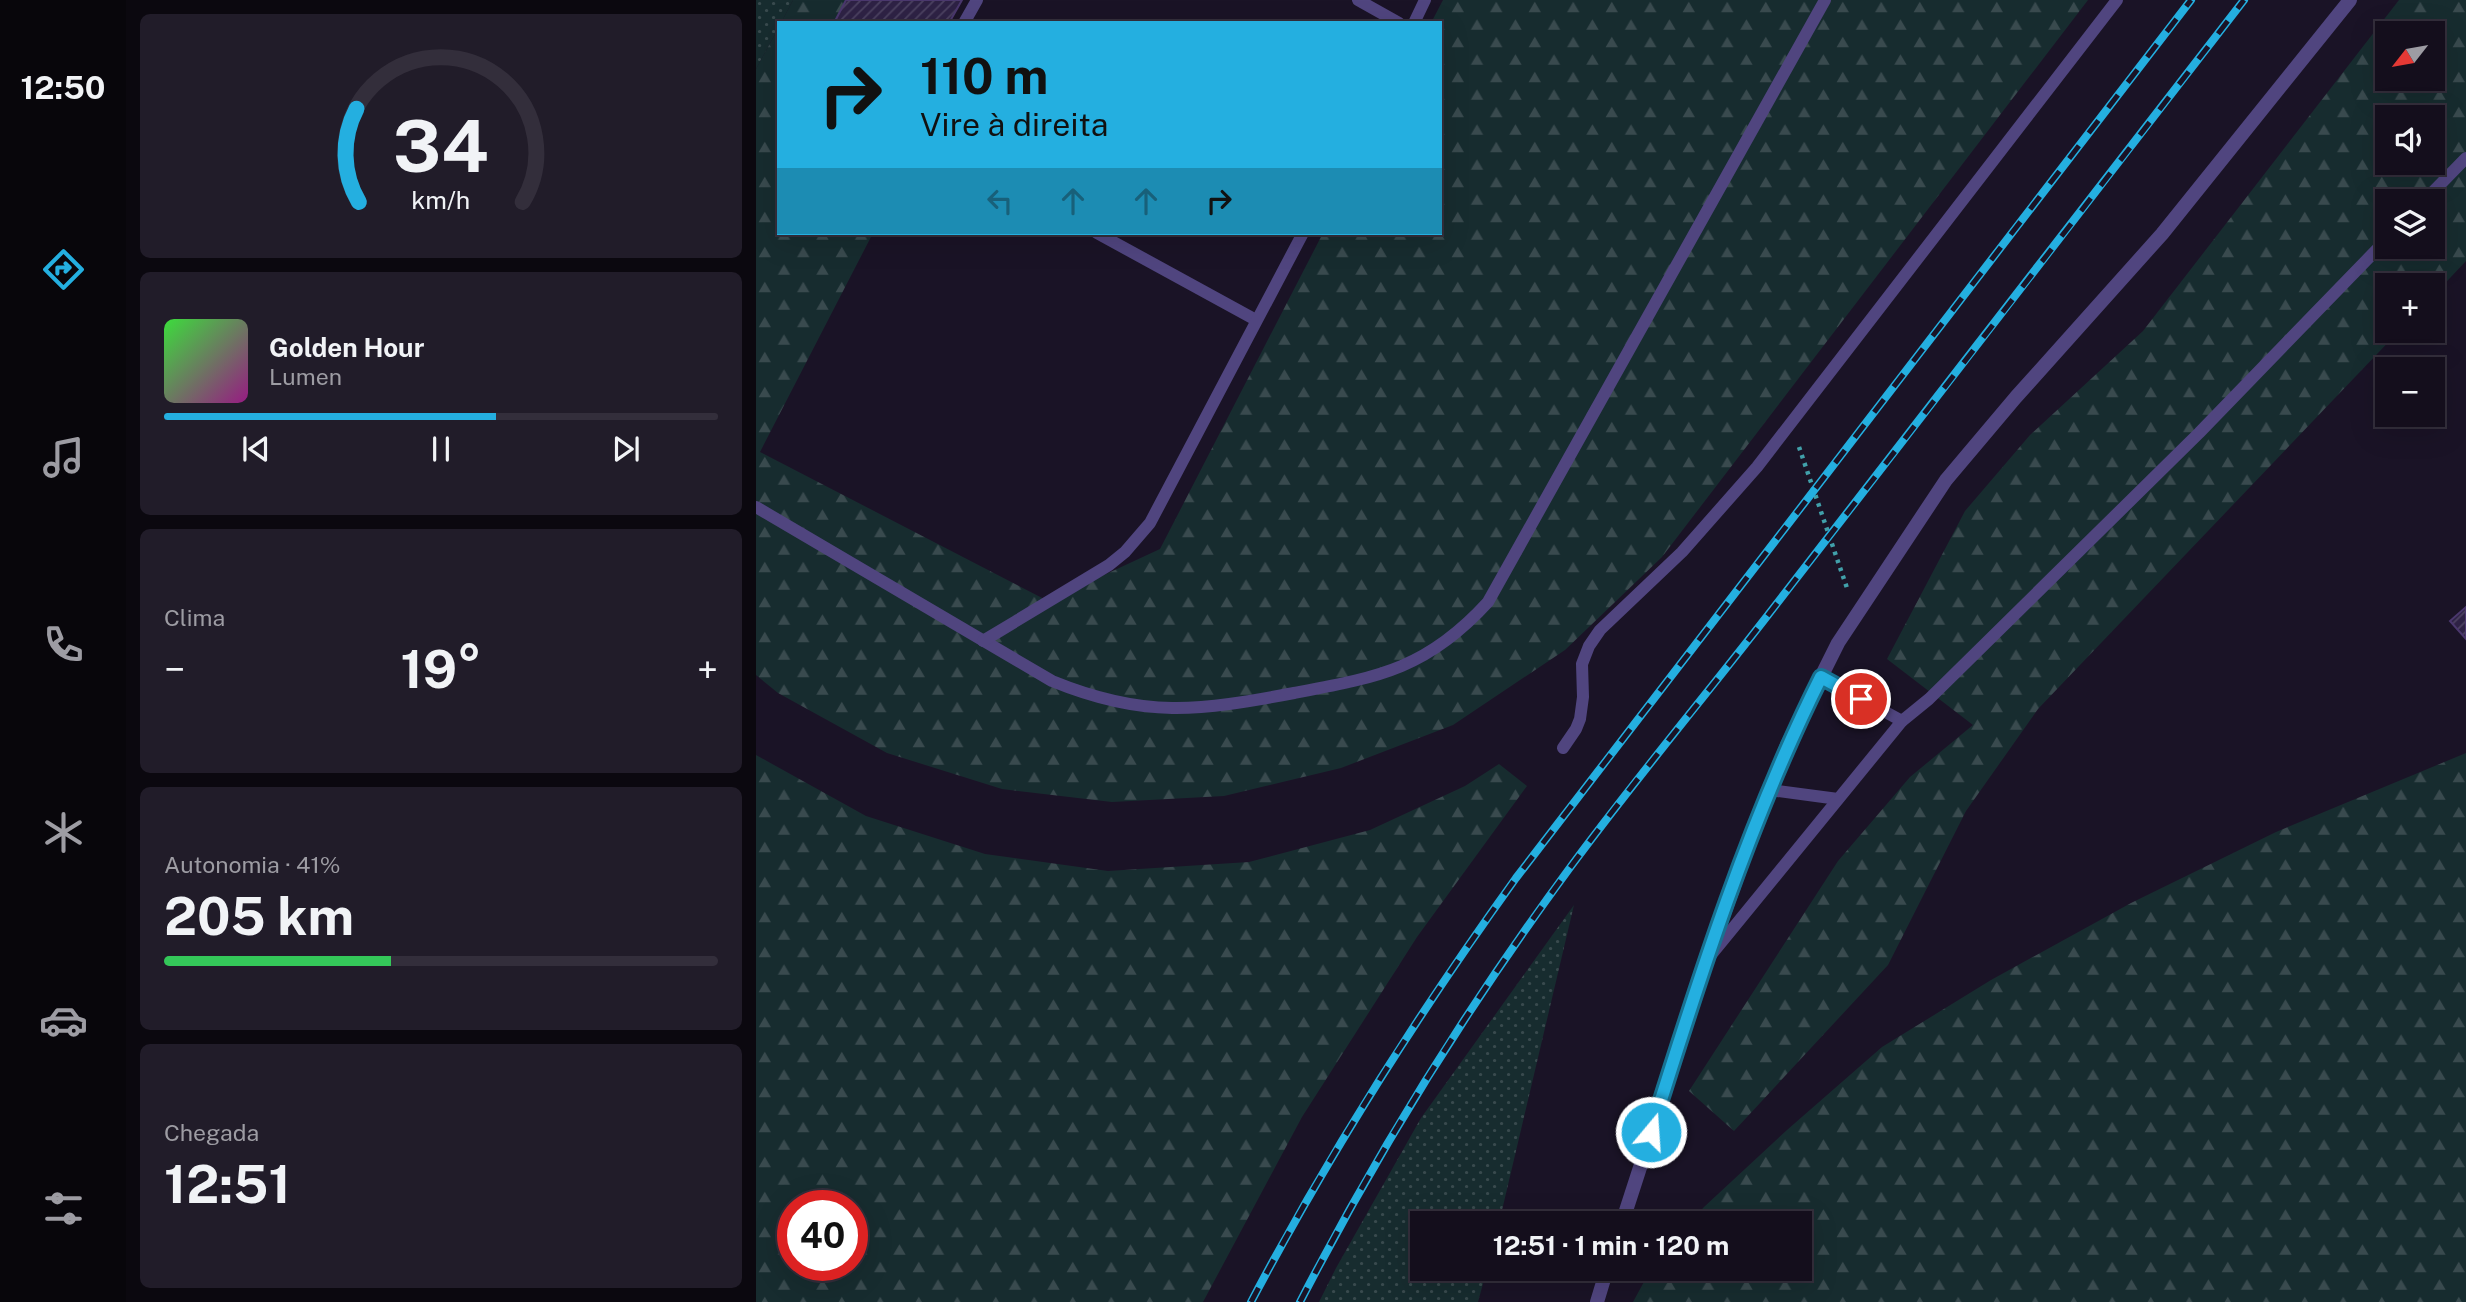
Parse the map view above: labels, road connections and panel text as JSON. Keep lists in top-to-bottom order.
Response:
{
  "north": "bottom left",
  "page": {
    "tabs": "12:50",
    "map_buttons": ["+", "−"],
    "turn": ["110 m", "Vire à direita"],
    "song": ["Golden Hour", "Lumen"],
    "tile": [
      "Clima",
      ["Autonomia · 41%", "205 km"],
      ["Chegada", "12:51"]
    ],
    "heat": ["−", "19°", "+"],
    "limit": "40",
    "trip": "12:51 · 1 min · 120 m",
    "gauge": ["34", "km/h"]
  }
}
